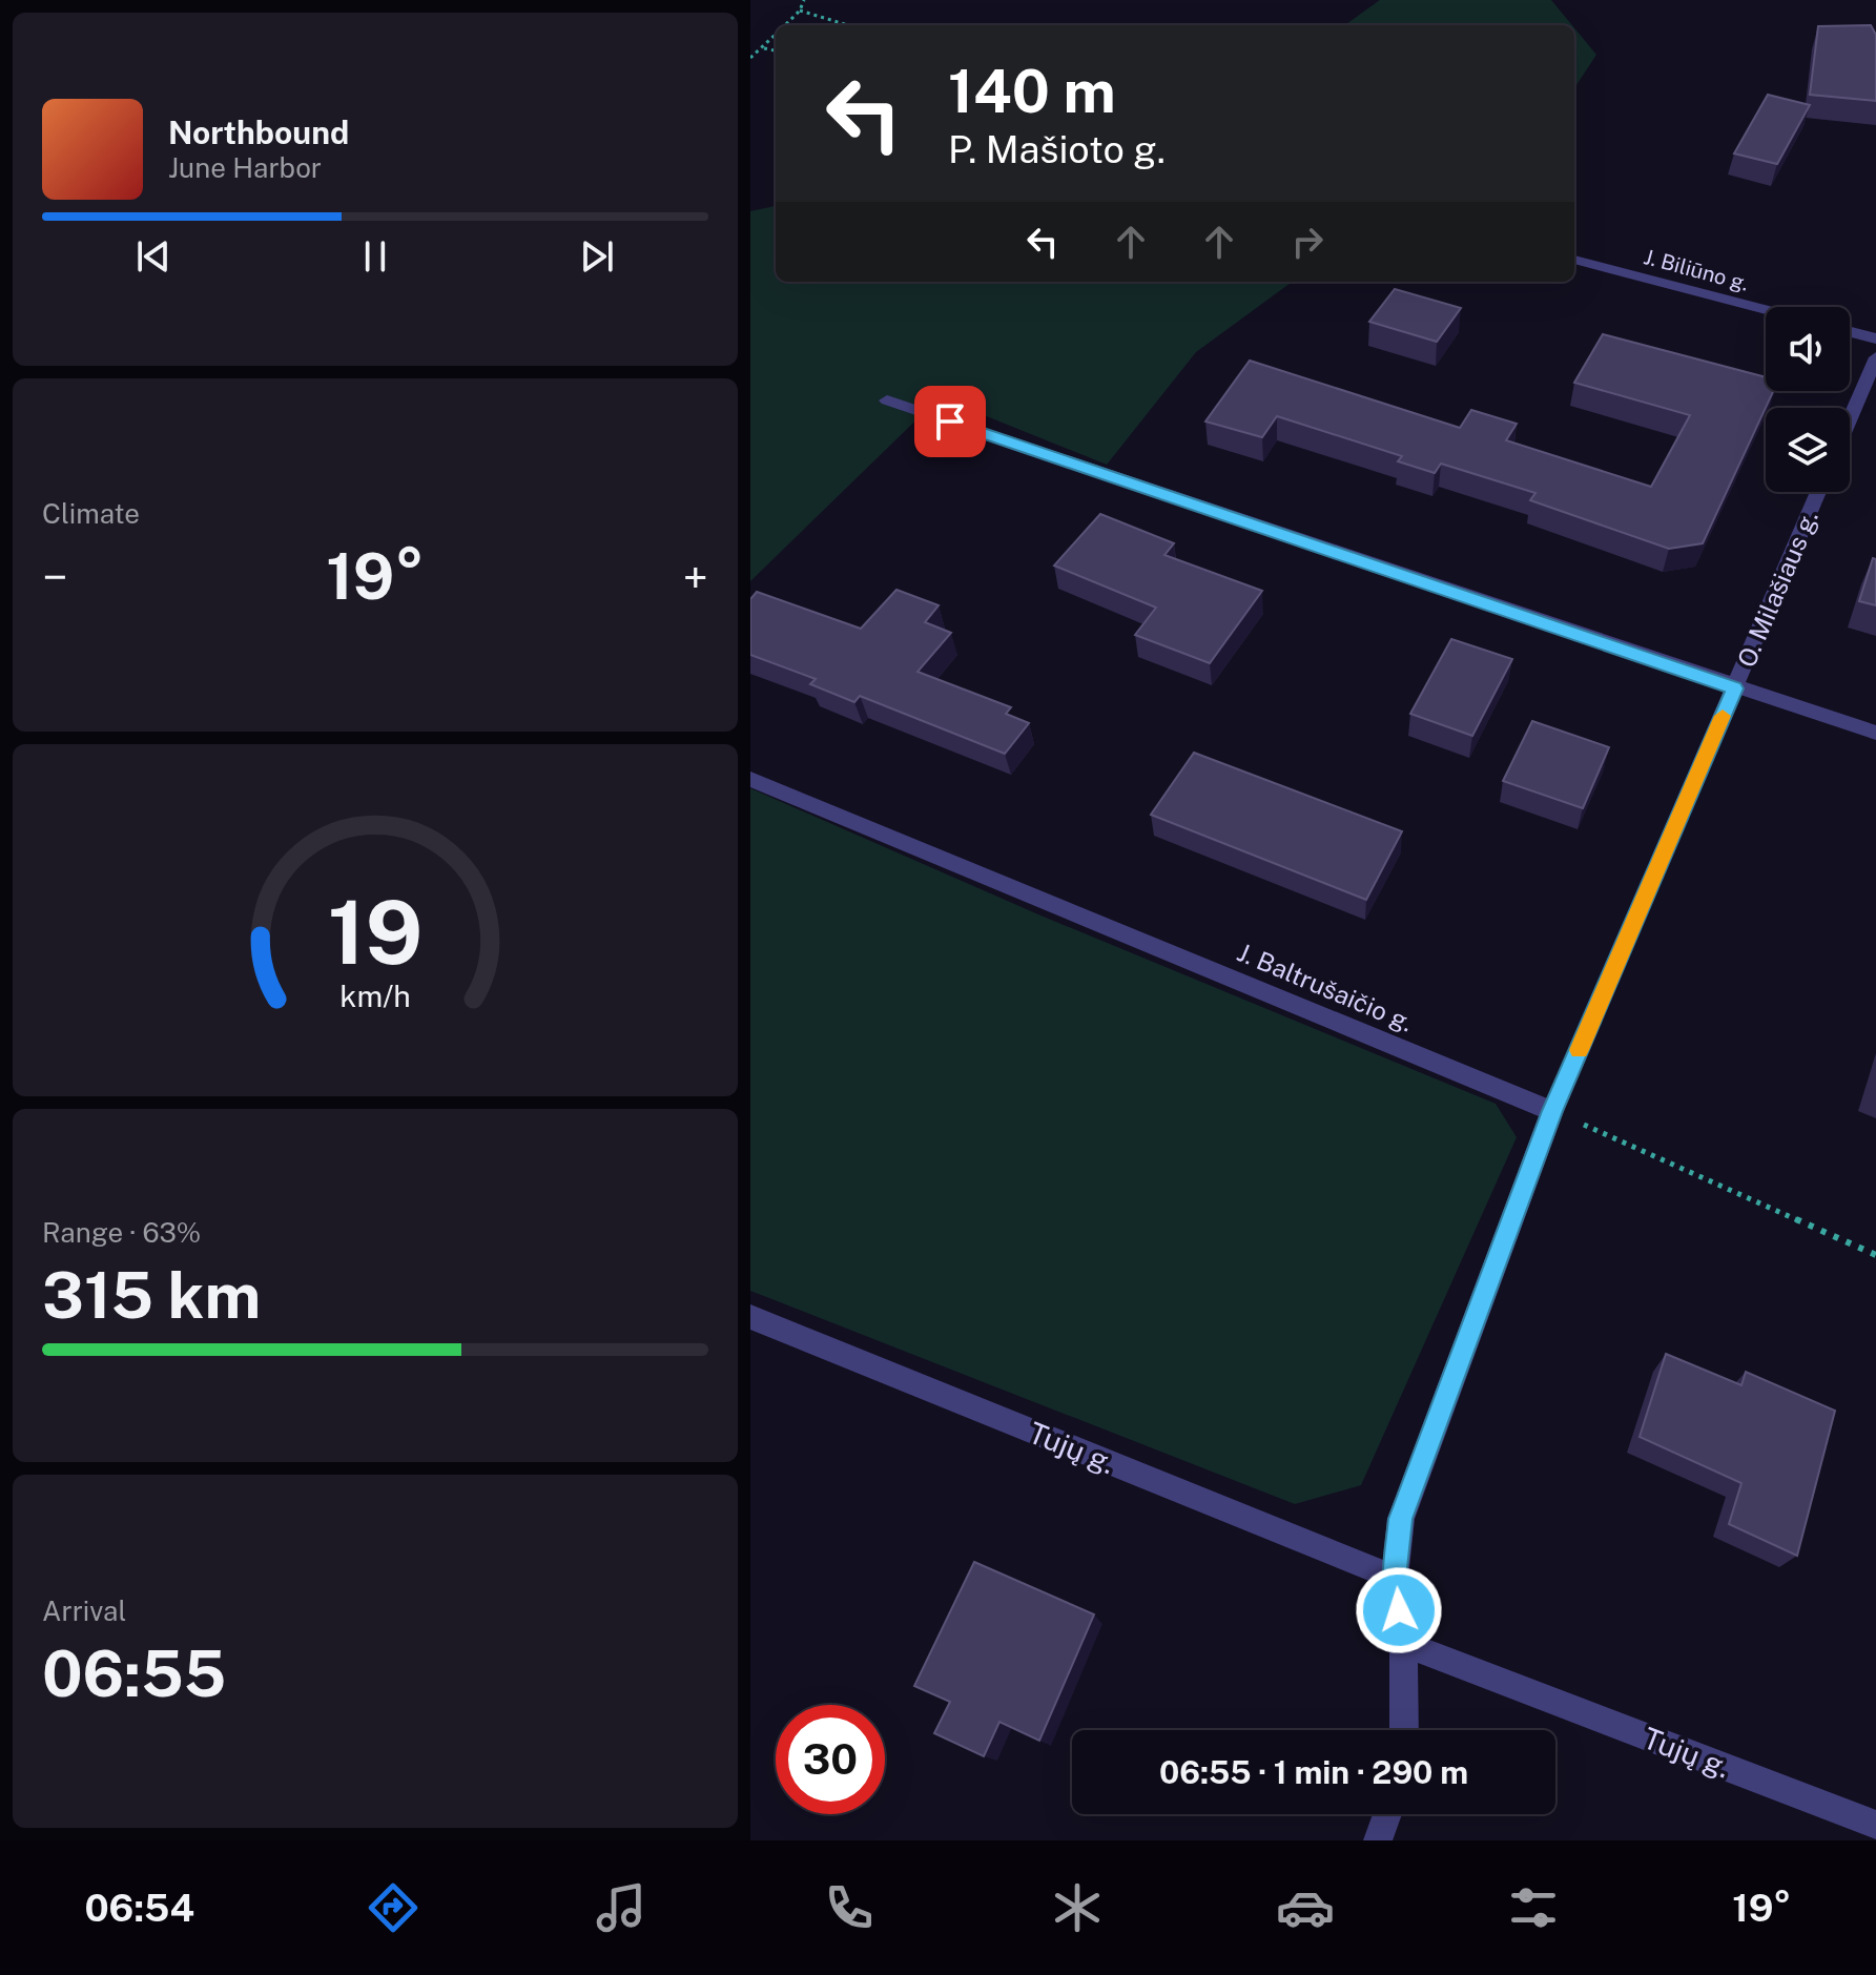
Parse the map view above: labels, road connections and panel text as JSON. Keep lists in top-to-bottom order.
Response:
{
  "streets": {
    "street": [
      "J. Biliūno g.",
      "O. Milašiaus g.",
      "J. Baltrušaičio g.",
      "Tujų g."
    ]
  },
  "crossings": [
    ["O. Milašiaus g.", "J. Baltrušaičio g."],
    ["O. Milašiaus g.", "Tujų g."]
  ],
  "page": {
    "turn": ["140 m", "P. Mašioto g."],
    "song": ["Northbound", "June Harbor"],
    "tile": [
      "Climate",
      ["Range · 63%", "315 km"],
      ["Arrival", "06:55"]
    ],
    "heat": ["−", "19°", "+"],
    "limit": "30",
    "trip": "06:55 · 1 min · 290 m",
    "tabs": ["06:54", "19°"],
    "gauge": ["19", "km/h"]
  }
}
